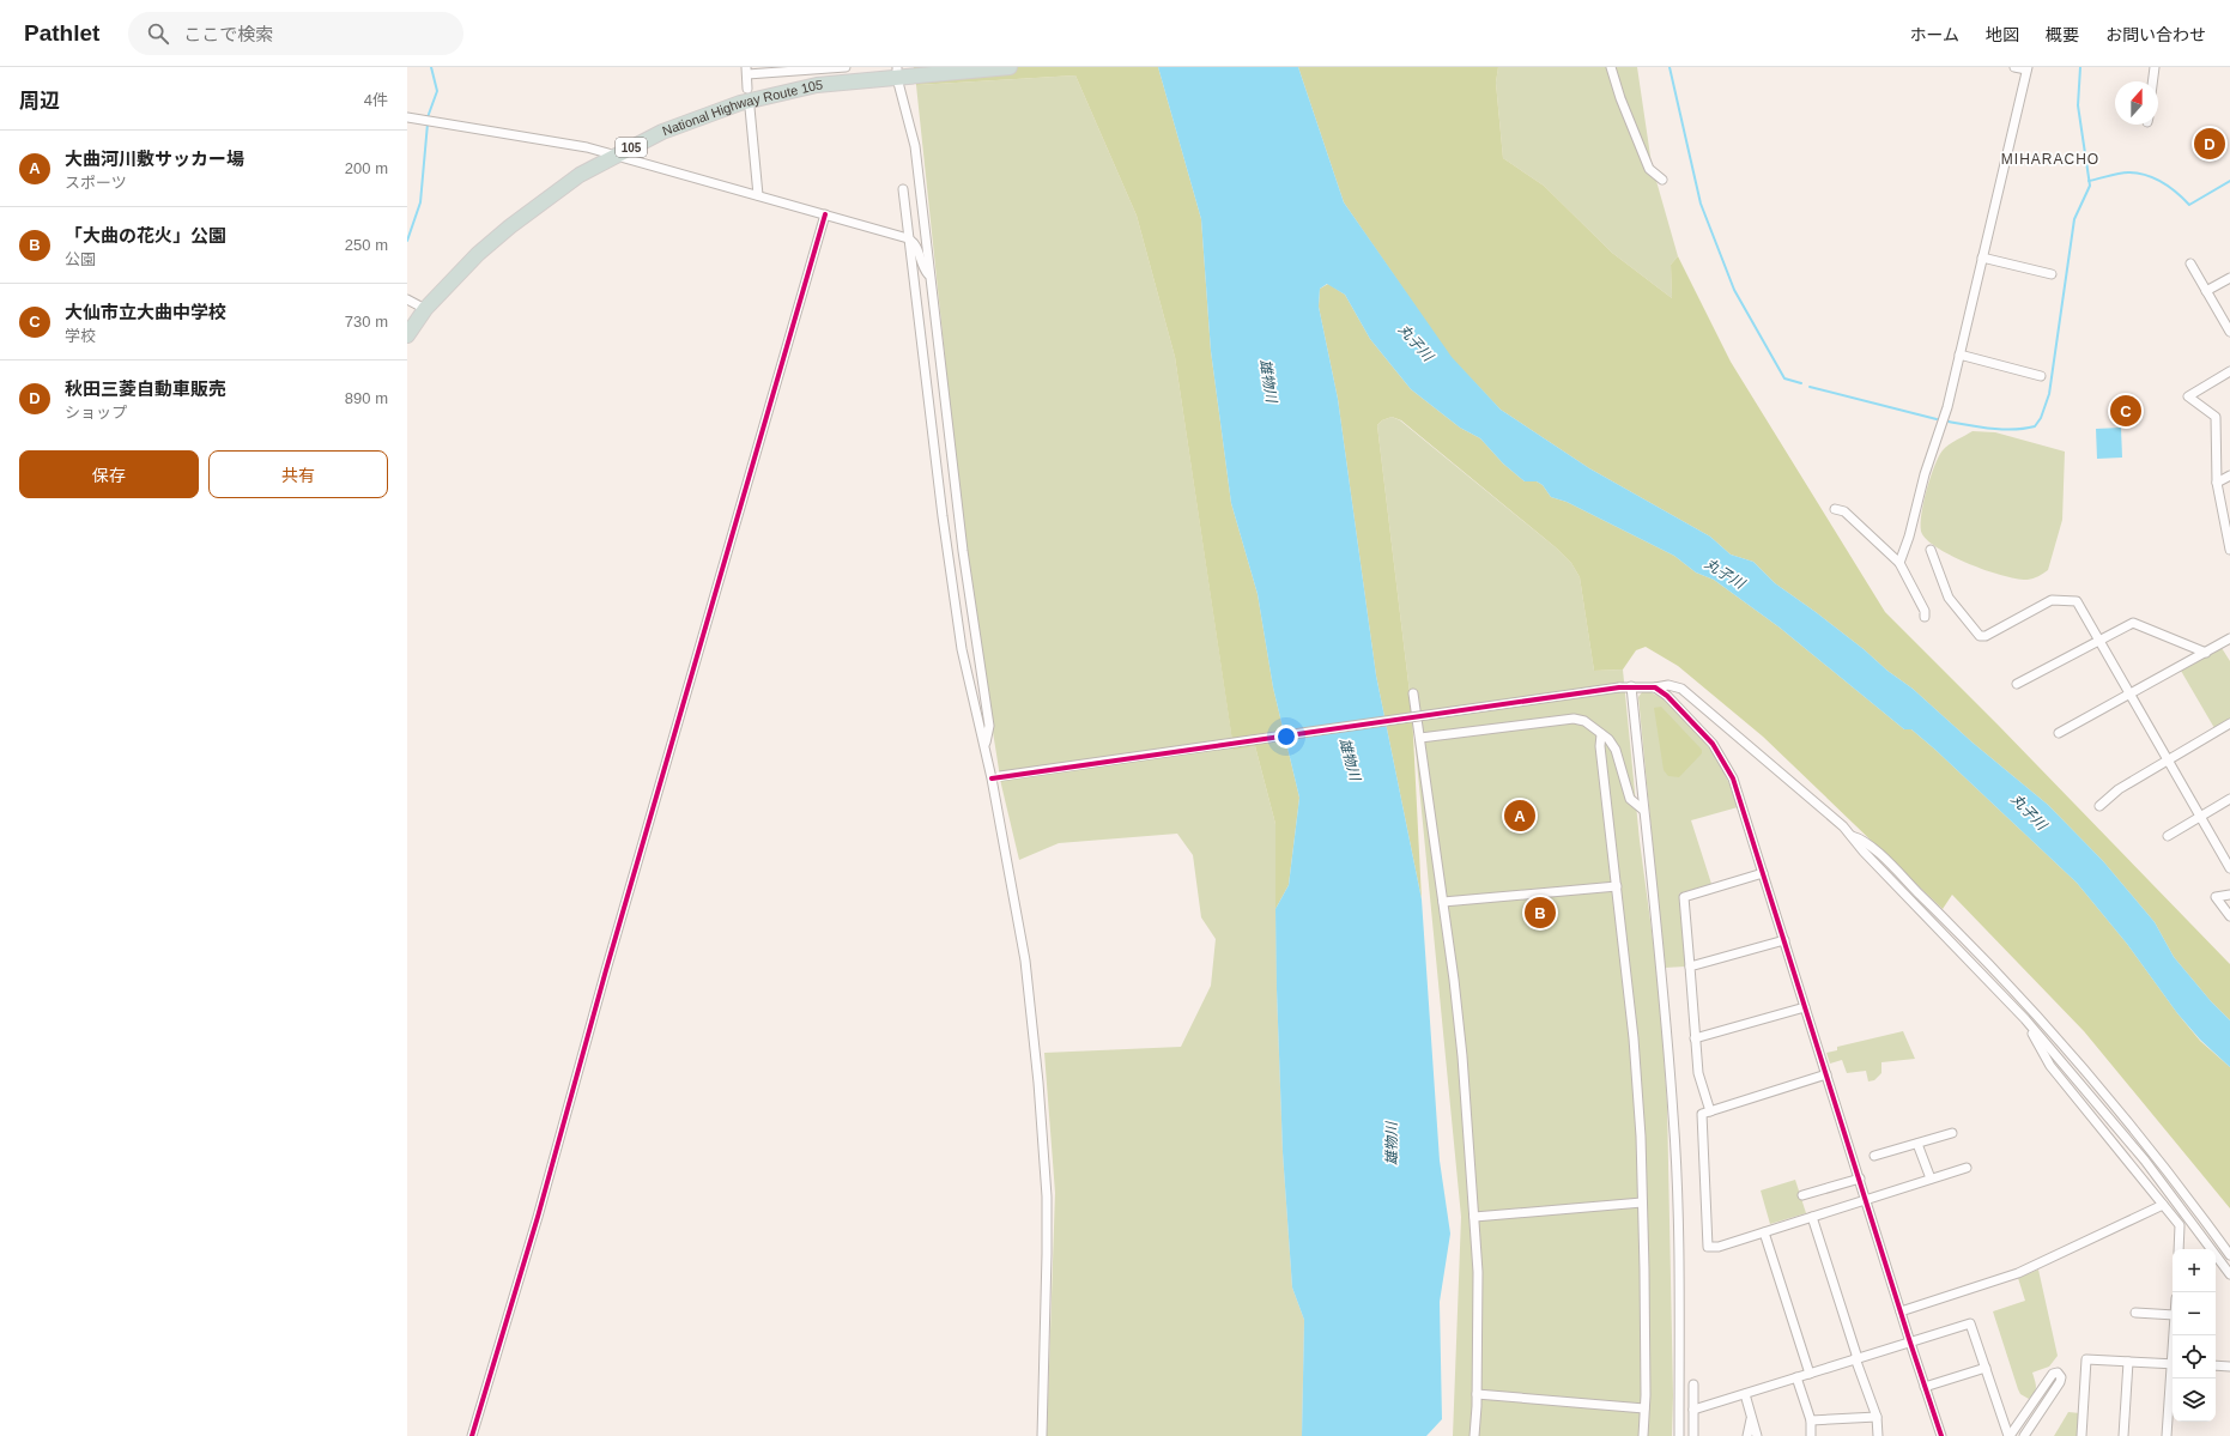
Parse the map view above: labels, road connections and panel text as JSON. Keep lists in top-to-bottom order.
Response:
{
  "streets": {
    "highway": ["National Highway Route 105", "105"]
  },
  "districts": ["MIHARACHO"],
  "water": ["丸子川", "雄物川"],
  "north": "top",
  "page": {
    "header": "Pathlet",
    "search": "ここで検索",
    "nav": [
      "ホーム",
      "地図",
      "概要",
      "お問い合わせ"
    ],
    "heading": ["周辺", "4件"],
    "pins": [
      "D",
      "C",
      "A",
      "B"
    ],
    "list": [
      {
        "mark": "A",
        "name": "大曲河川敷サッカー場",
        "note": "スポーツ",
        "value": "200 m"
      },
      {
        "mark": "B",
        "name": "「大曲の花火」公園",
        "note": "公園",
        "value": "250 m"
      },
      {
        "mark": "C",
        "name": "大仙市立大曲中学校",
        "note": "学校",
        "value": "730 m"
      },
      {
        "mark": "D",
        "name": "秋田三菱自動車販売",
        "note": "ショップ",
        "value": "890 m"
      }
    ],
    "buttons": ["保存", "共有"],
    "map_buttons": ["+", "−"]
  }
}
